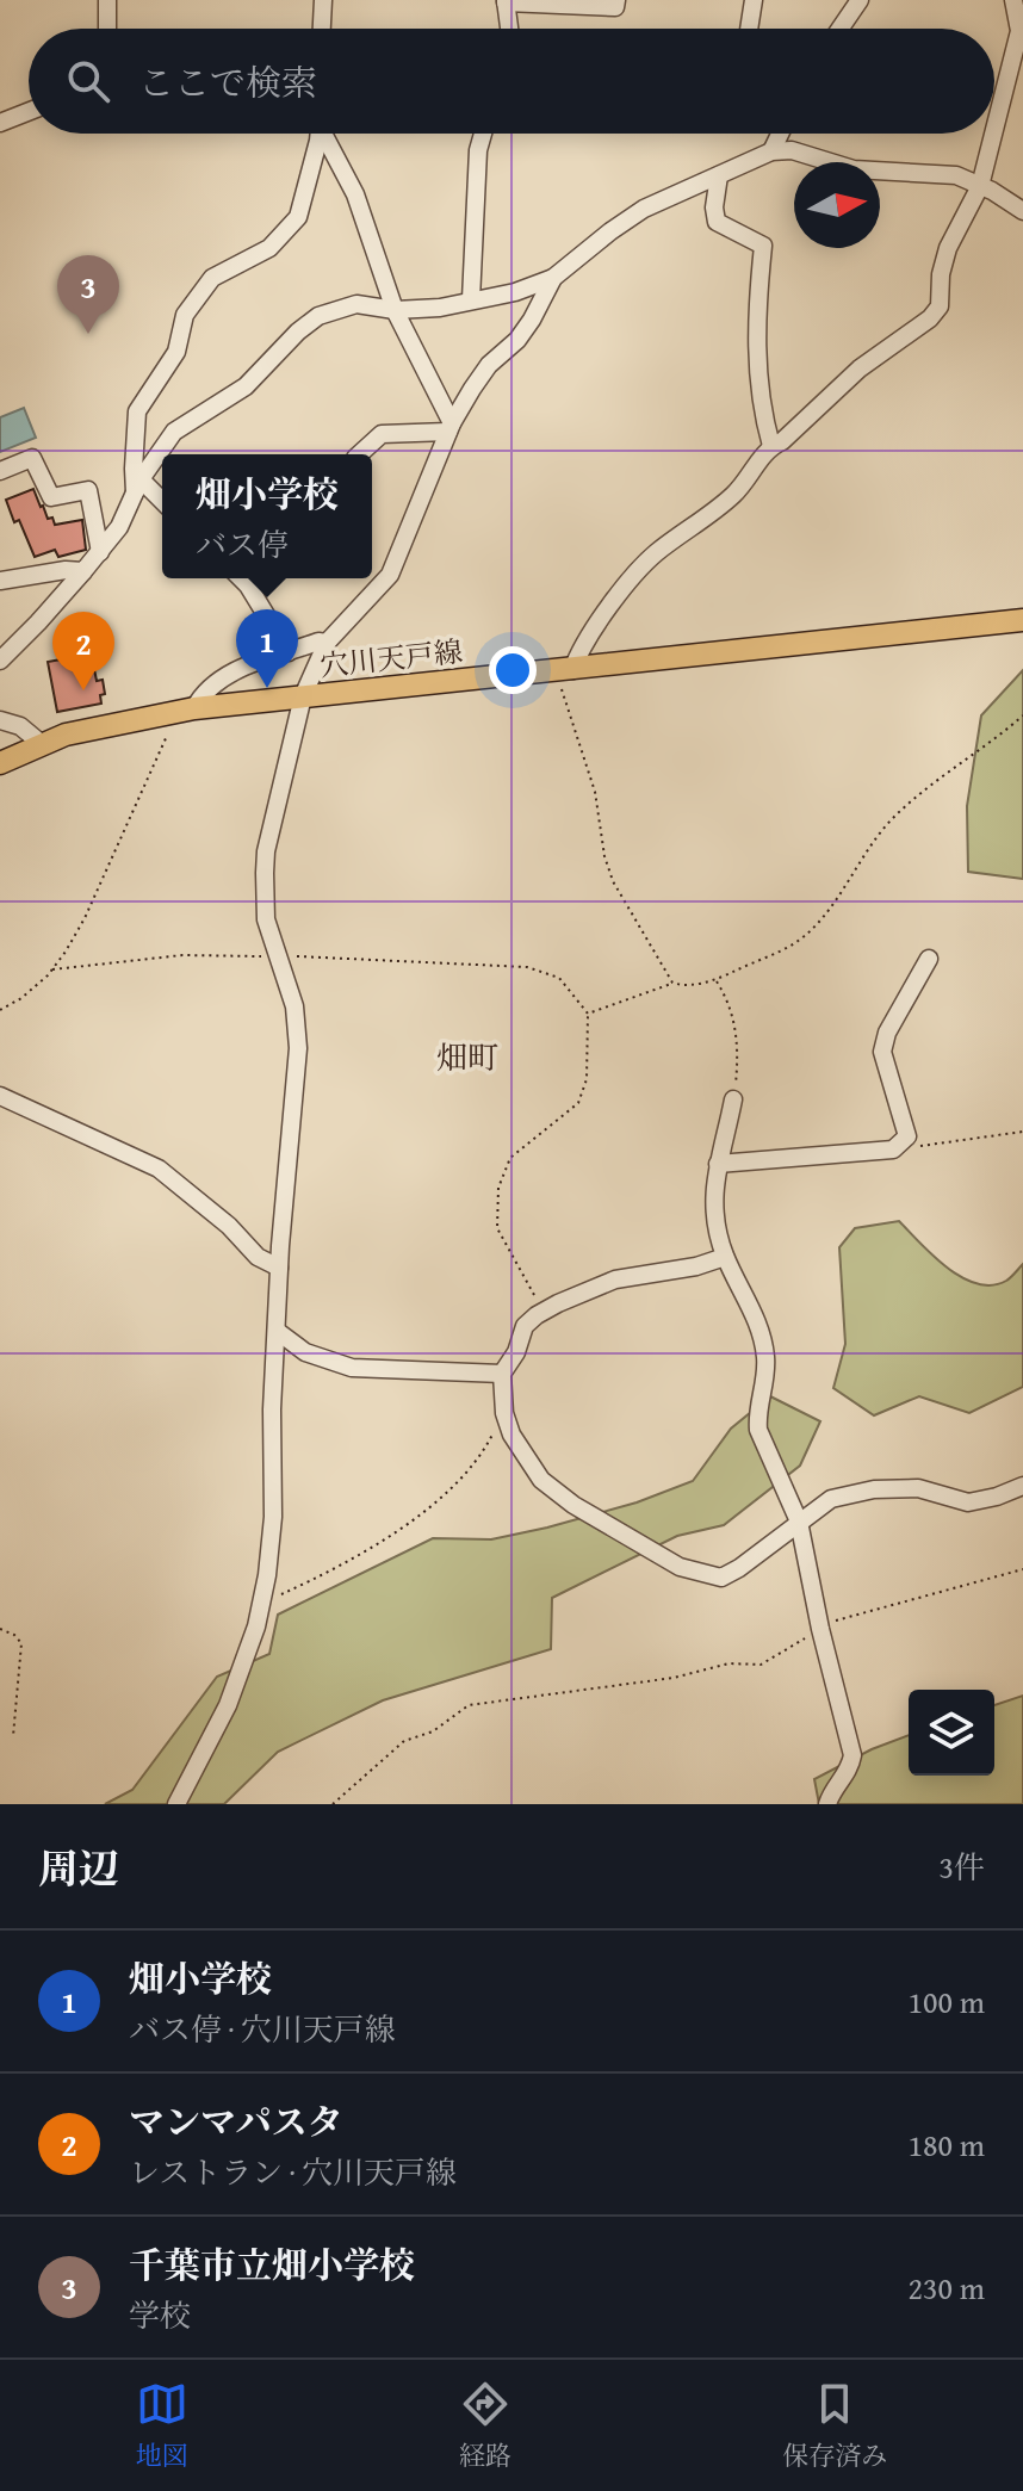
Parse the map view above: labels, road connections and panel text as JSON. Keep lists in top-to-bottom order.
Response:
{
  "streets": {
    "main road": ["穴川天戸線"]
  },
  "districts": ["畑町"],
  "north": "right",
  "page": {
    "search": "ここで検索",
    "pins": ["3", "1", "2"],
    "popup": ["畑小学校", "バス停"],
    "heading": ["周辺", "3件"],
    "list": [
      {
        "mark": "1",
        "name": "畑小学校",
        "note": "バス停 · 穴川天戸線",
        "value": "100 m"
      },
      {
        "mark": "2",
        "name": "マンマパスタ",
        "note": "レストラン · 穴川天戸線",
        "value": "180 m"
      },
      {
        "mark": "3",
        "name": "千葉市立畑小学校",
        "note": "学校",
        "value": "230 m"
      }
    ],
    "nav": ["地図", "経路", "保存済み"]
  }
}
